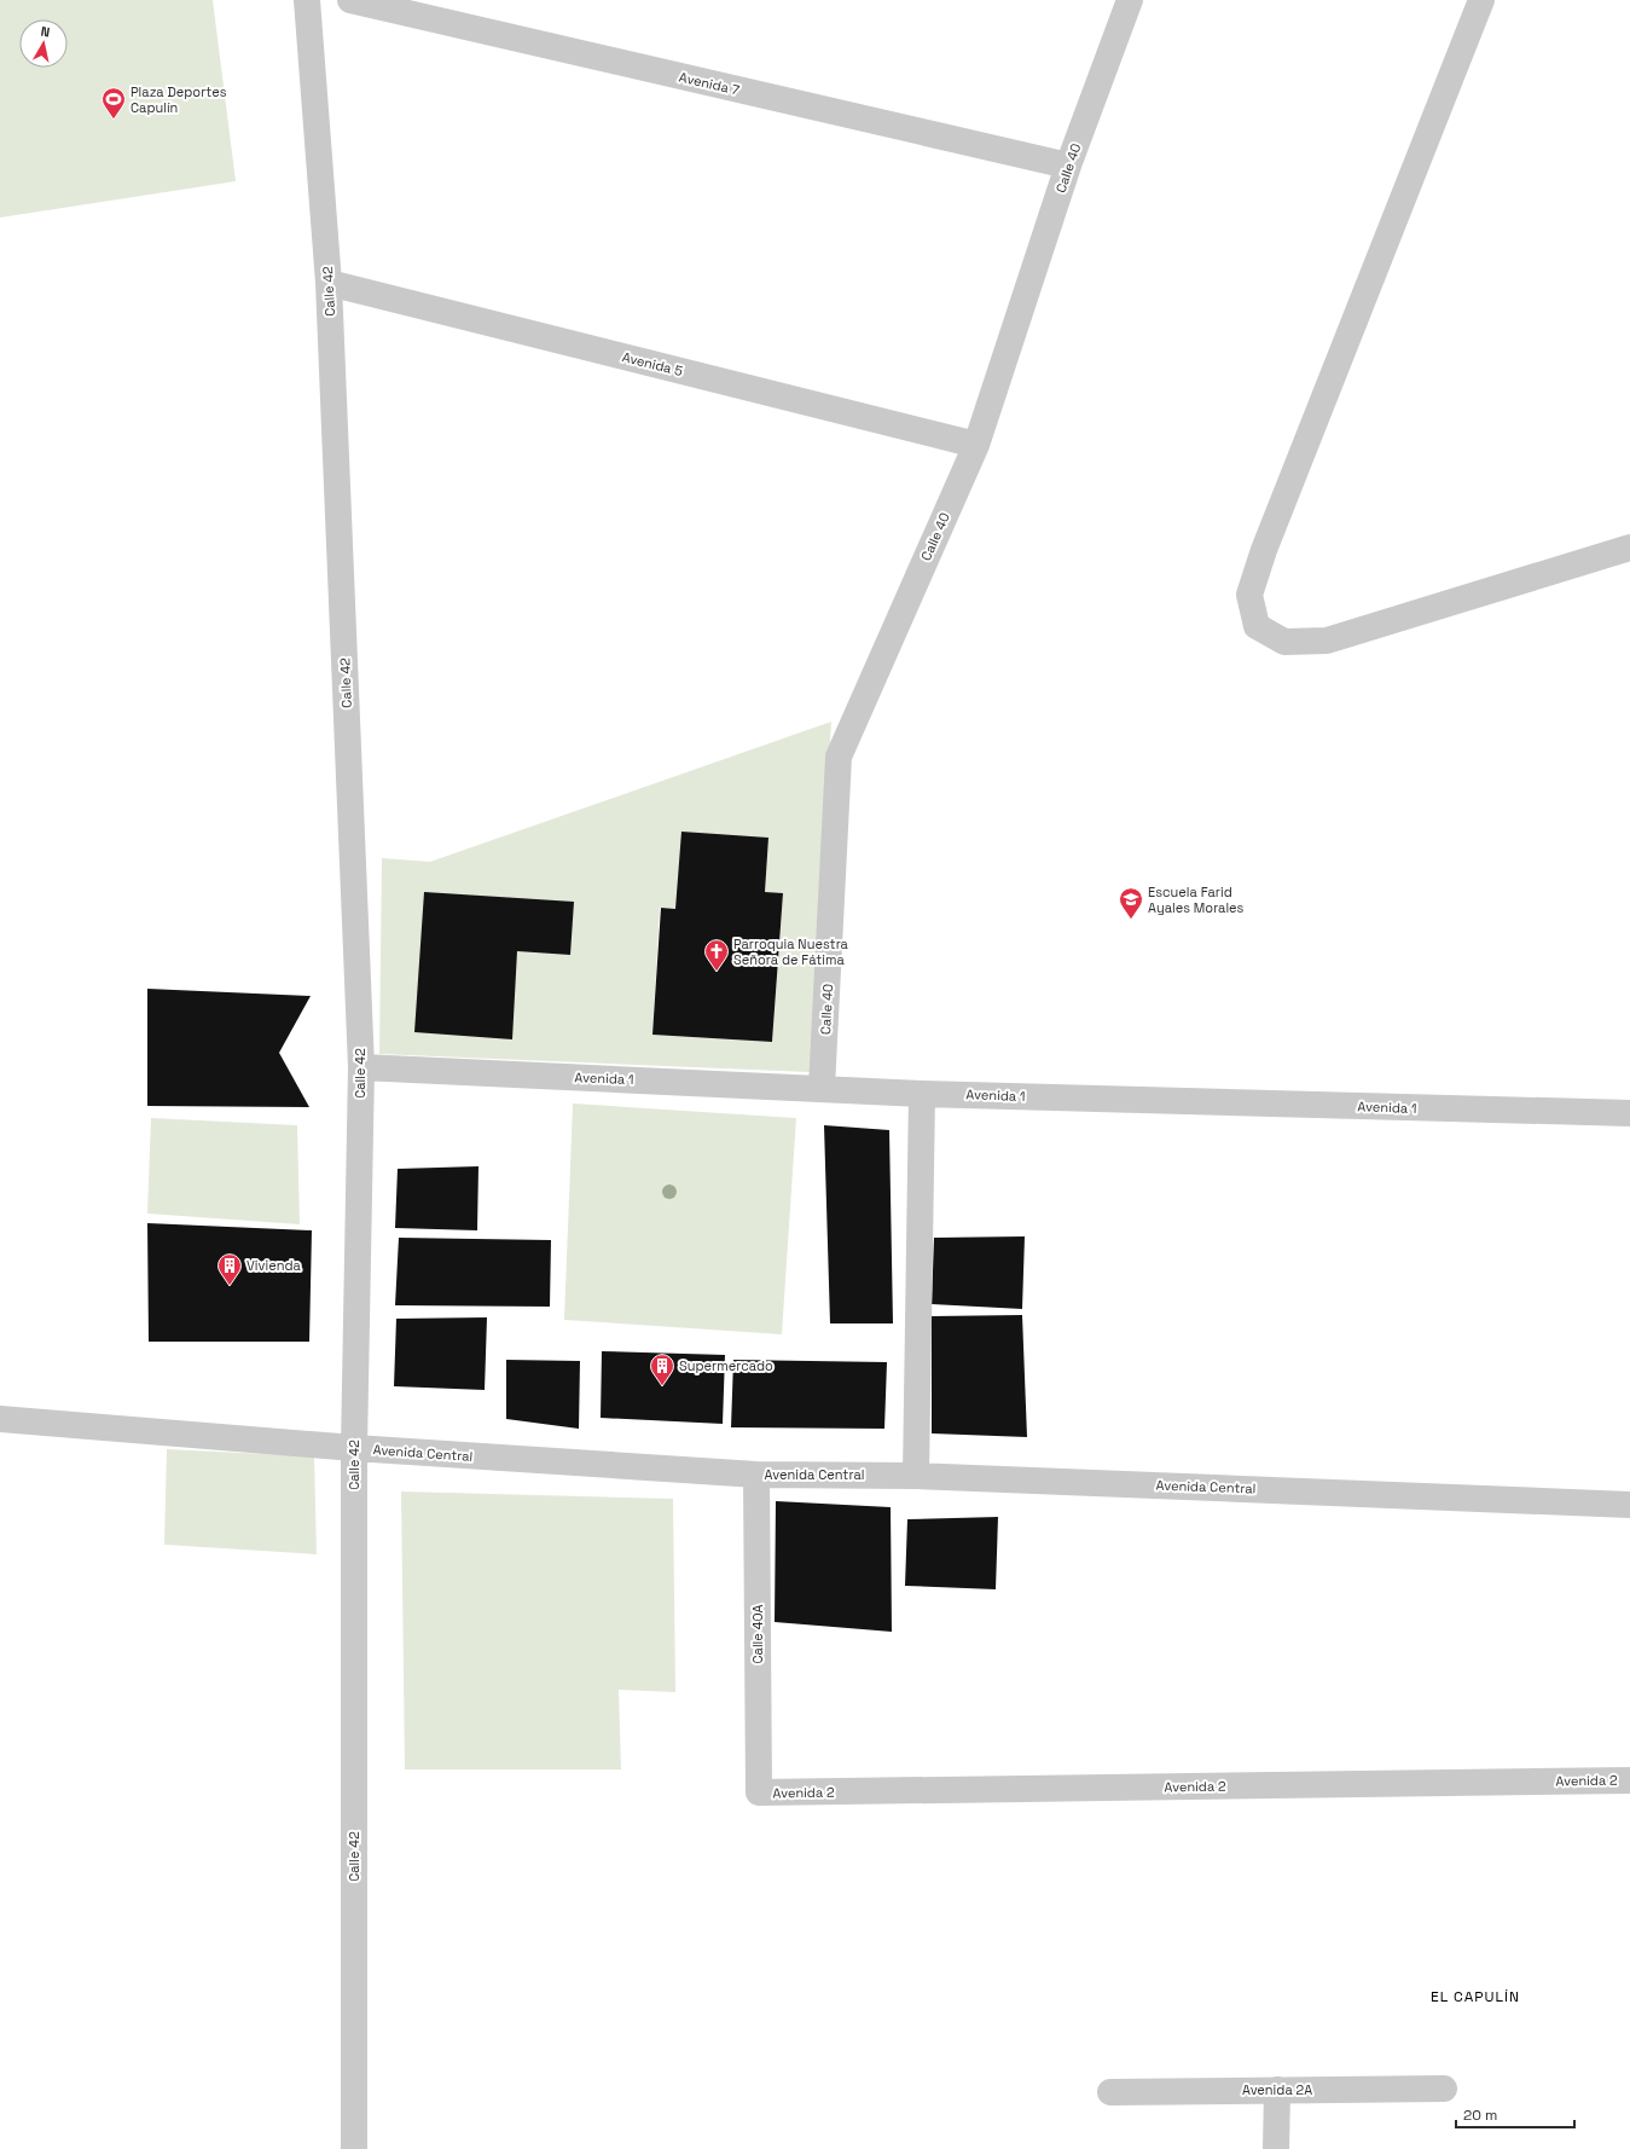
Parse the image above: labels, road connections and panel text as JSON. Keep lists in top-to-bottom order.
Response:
{
  "streets": {
    "street": [
      "Avenida 7",
      "Calle 40",
      "Calle 42",
      "Avenida 5",
      "Avenida 1",
      "Avenida Central",
      "Calle 40A",
      "Avenida 2",
      "Avenida 2A"
    ]
  },
  "crossings": [
    ["Avenida 7", "Calle 40"],
    ["Calle 40", "Avenida 5"],
    ["Calle 40", "Avenida 1"],
    ["Calle 42", "Avenida 5"],
    ["Calle 42", "Avenida 1"],
    ["Calle 42", "Avenida Central"],
    ["Avenida Central", "Calle 40A"],
    ["Calle 40A", "Avenida 2"]
  ],
  "districts": ["EL CAPULÍN"],
  "places": {
    "sports": ["Plaza Deportes Capulín"],
    "school or university": ["Escuela Farid Ayales Morales"],
    "church": ["Parroquia Nuestra Señora de Fátima"],
    "building": ["Vivienda", "Supermercado"]
  },
  "scale_bar": "20 m",
  "north": "top"
}
